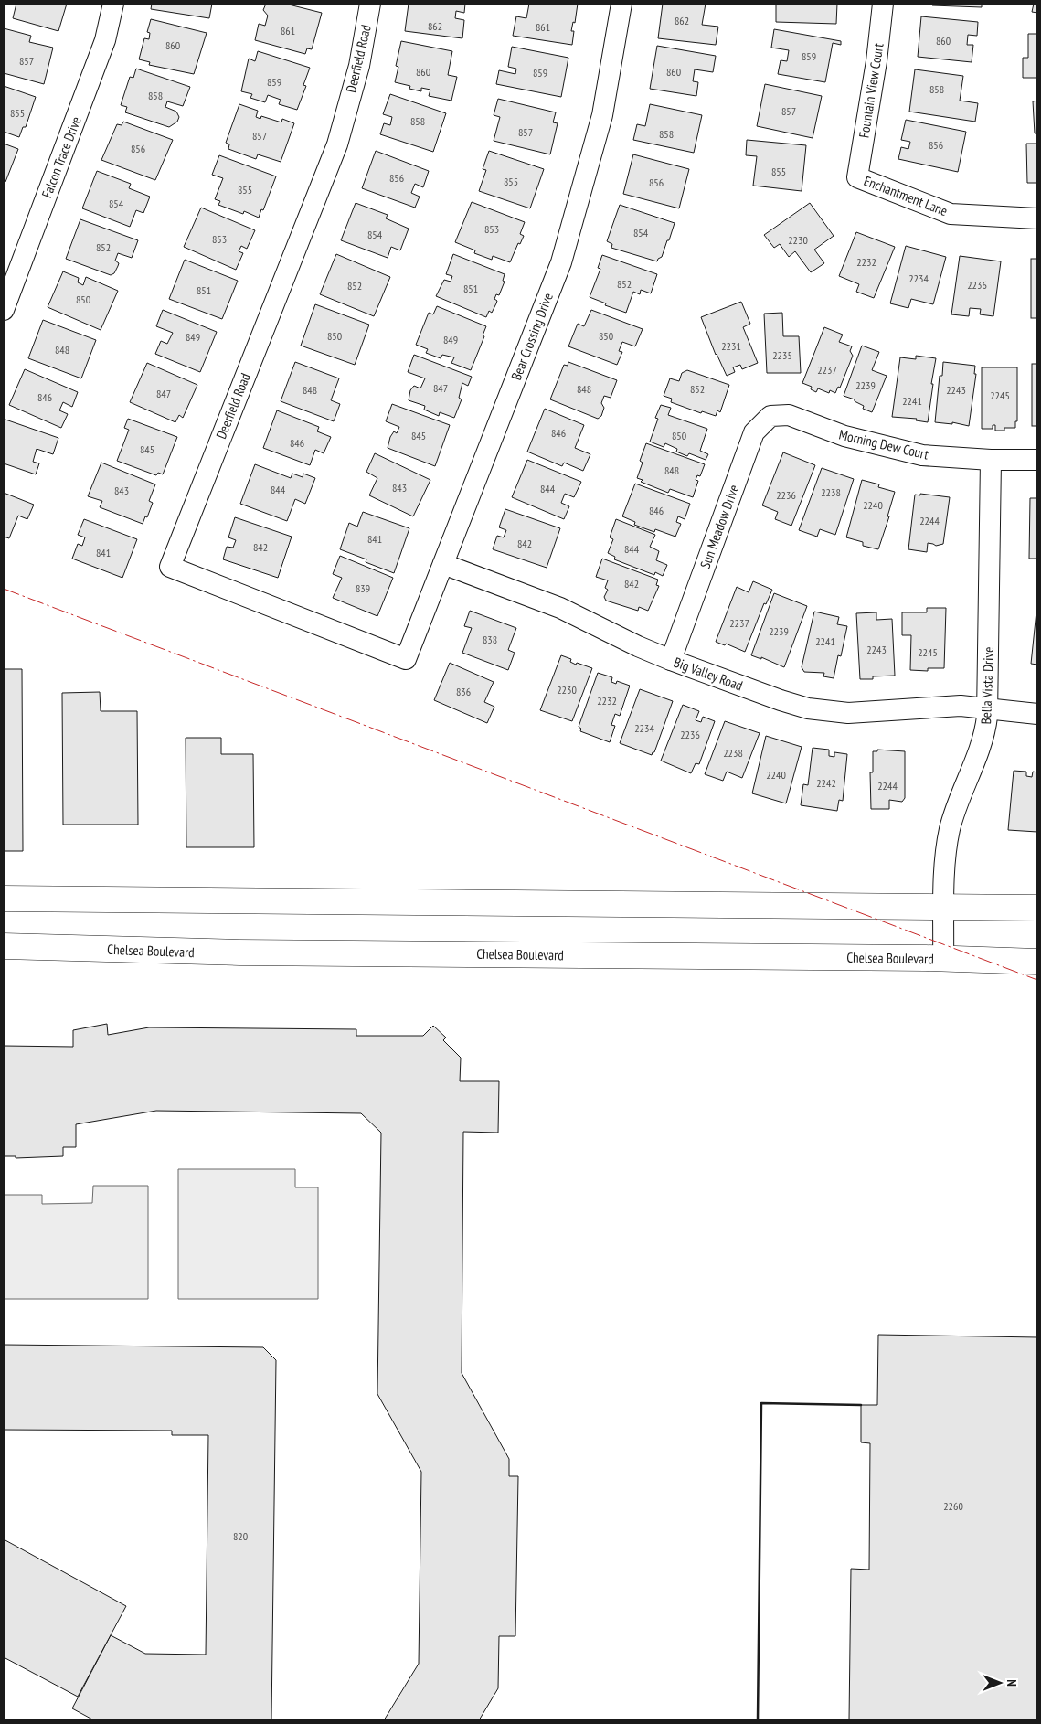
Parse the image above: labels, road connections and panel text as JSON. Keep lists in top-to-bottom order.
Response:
{
  "streets": {
    "main road": ["Chelsea Boulevard"],
    "street": [
      "Deerfield Road",
      "Fountain View Court",
      "Falcon Trace Drive",
      "Enchantment Lane",
      "Bear Crossing Drive",
      "Morning Dew Court",
      "Sun Meadow Drive",
      "Big Valley Road",
      "Bella Vista Drive"
    ]
  },
  "crossings": [
    ["Deerfield Road", "Bear Crossing Drive"],
    ["Fountain View Court", "Enchantment Lane"],
    ["Bear Crossing Drive", "Big Valley Road"],
    ["Morning Dew Court", "Sun Meadow Drive"],
    ["Morning Dew Court", "Bella Vista Drive"],
    ["Sun Meadow Drive", "Big Valley Road"],
    ["Big Valley Road", "Bella Vista Drive"],
    ["Bella Vista Drive", "Chelsea Boulevard"]
  ],
  "house_numbers": [
    "862",
    "862",
    "861",
    "861",
    "860",
    "860",
    "859",
    "857",
    "860",
    "860",
    "859",
    "859",
    "858",
    "858",
    "857",
    "855",
    "858",
    "857",
    "858",
    "857",
    "856",
    "856",
    "855",
    "856",
    "855",
    "856",
    "855",
    "854",
    "853",
    "854",
    "854",
    "853",
    "2230",
    "852",
    "2232",
    "2234",
    "852",
    "2236",
    "852",
    "851",
    "851",
    "850",
    "850",
    "850",
    "849",
    "849",
    "2231",
    "848",
    "2235",
    "2237",
    "2239",
    "847",
    "848",
    "852",
    "848",
    "2243",
    "847",
    "2245",
    "846",
    "2241",
    "846",
    "845",
    "850",
    "846",
    "845",
    "848",
    "843",
    "844",
    "844",
    "843",
    "2238",
    "2236",
    "2240",
    "846",
    "2244",
    "841",
    "842",
    "842",
    "844",
    "841",
    "842",
    "839",
    "2237",
    "2239",
    "838",
    "2241",
    "2243",
    "2245",
    "2230",
    "836",
    "2232",
    "2234",
    "2236",
    "2238",
    "2240",
    "2242",
    "2244",
    "2260",
    "820"
  ],
  "north": "right"
}
